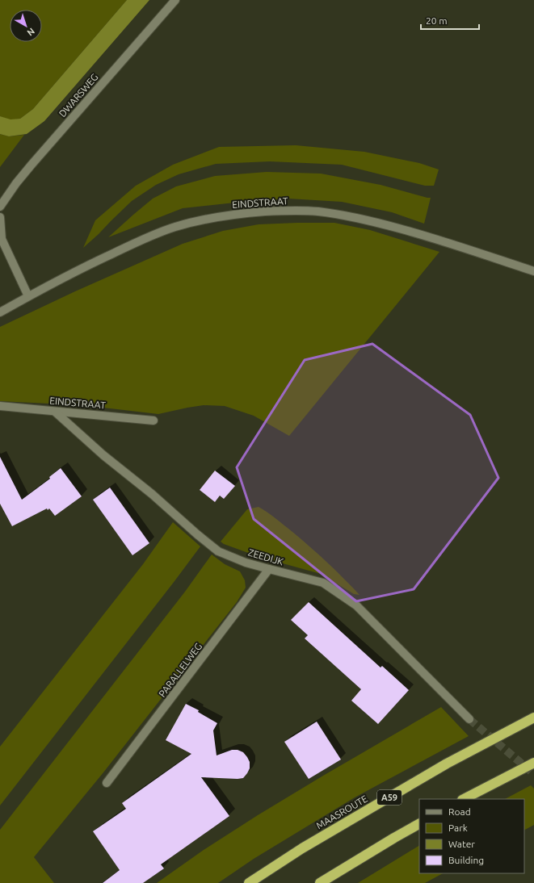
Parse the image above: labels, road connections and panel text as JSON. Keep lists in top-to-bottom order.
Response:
{
  "streets": {
    "highway": ["A59", "MAASROUTE"],
    "street": [
      "DWARSWEG",
      "EINDSTRAAT",
      "ZEEDIJK",
      "PARALLELWEG"
    ]
  },
  "crossings": [
    ["EINDSTRAAT", "ZEEDIJK"],
    ["ZEEDIJK", "PARALLELWEG"]
  ],
  "legend": [
    "Road",
    "Park",
    "Water",
    "Building"
  ],
  "scale_bar": "20 m",
  "north": "bottom right"
}
